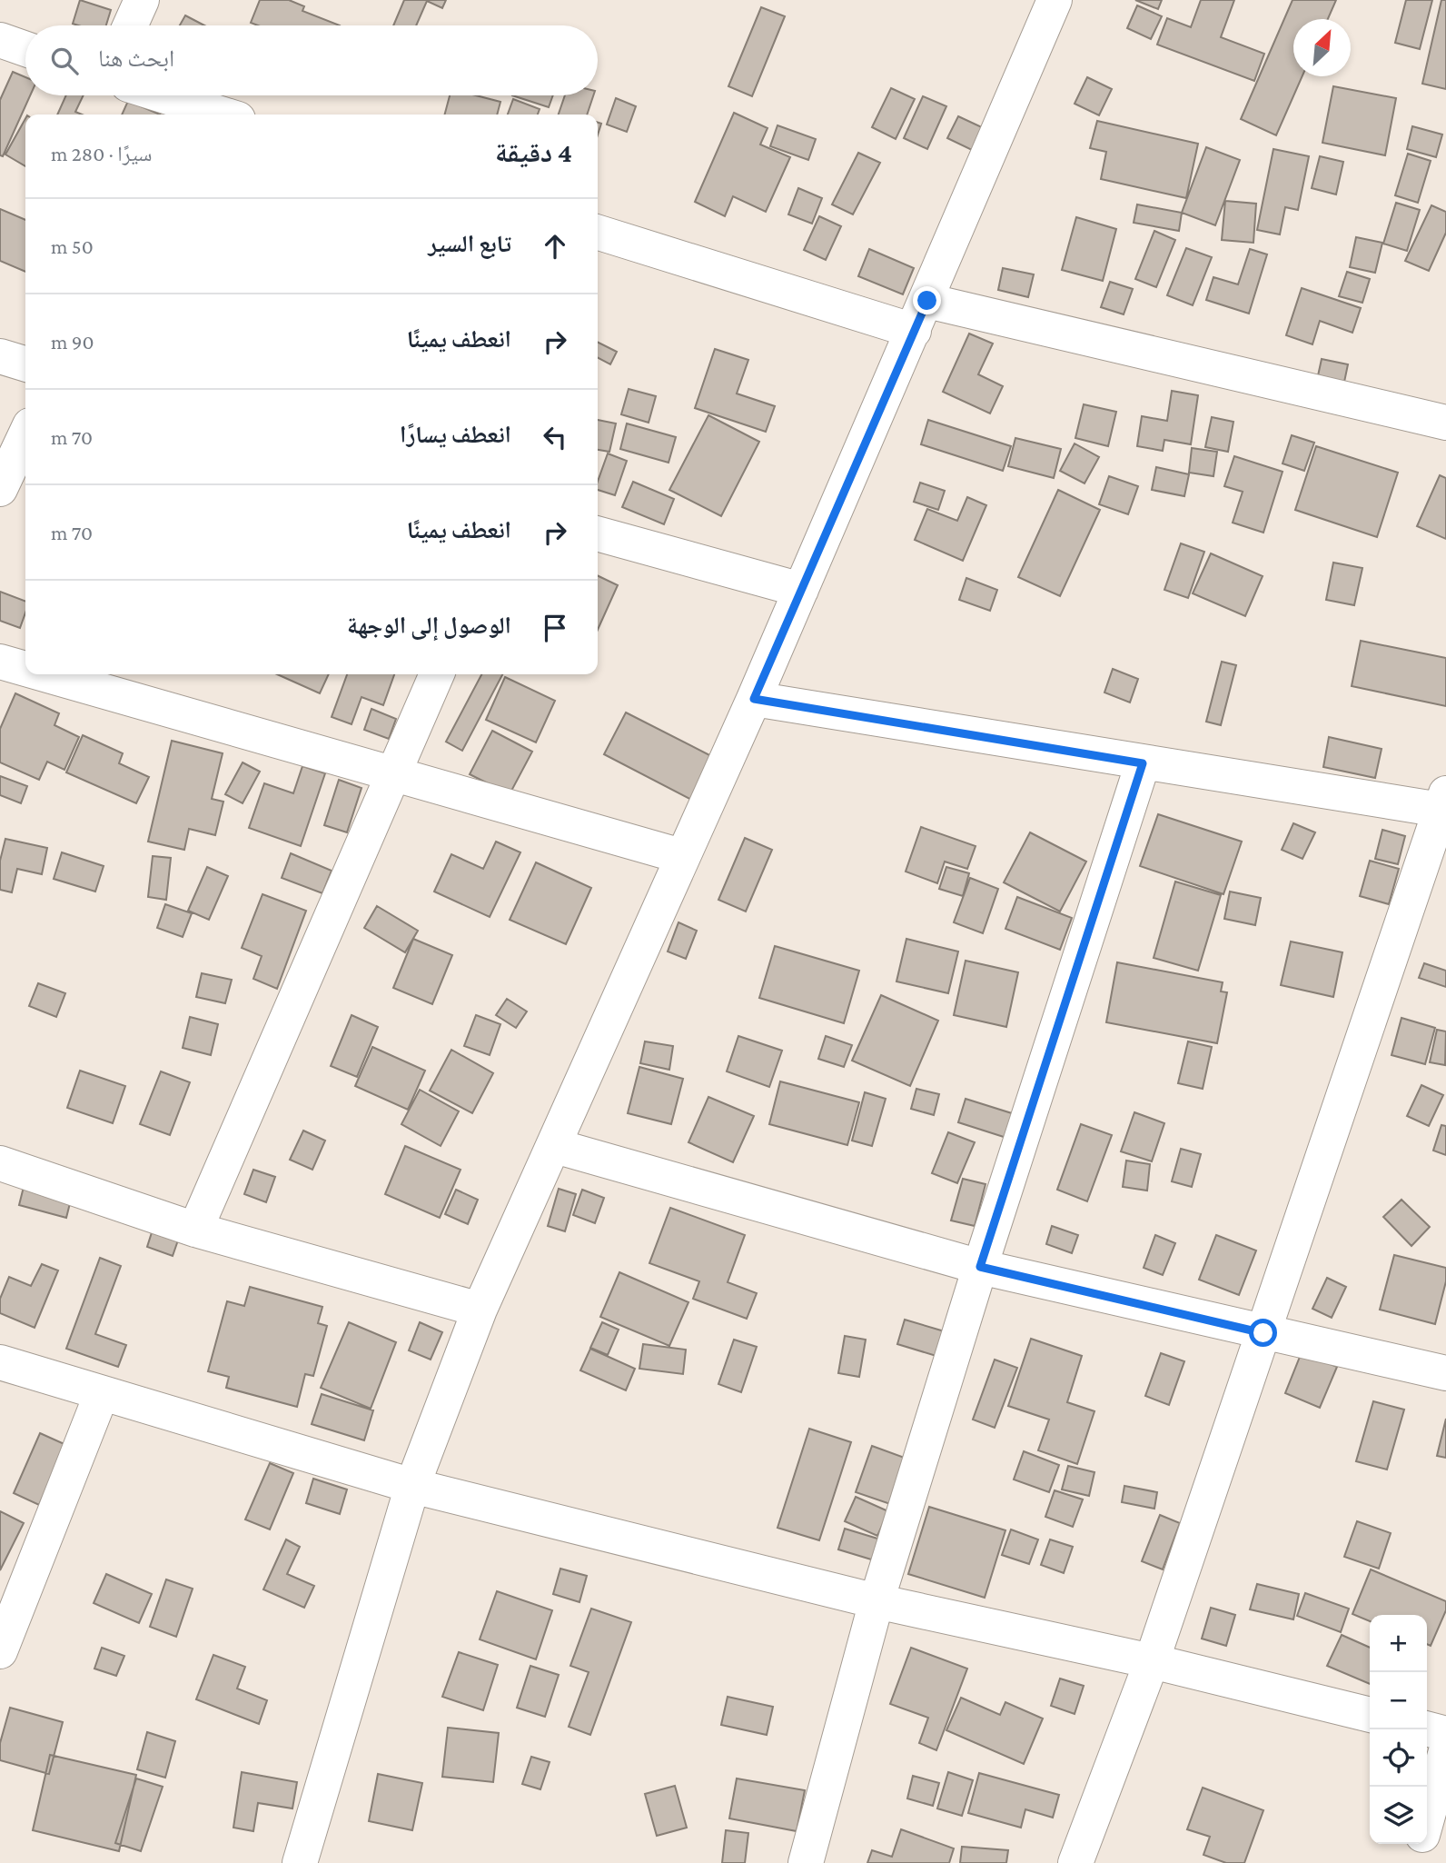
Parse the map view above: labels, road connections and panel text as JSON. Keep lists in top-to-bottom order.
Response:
{
  "north": "top right",
  "page": {
    "search": "ابحث هنا",
    "heading": ["4 دقيقة", "سيرًا · 280 m"],
    "list": [
      ["تابع السير", "50 m"],
      ["انعطف يمينًا", "90 m"],
      ["انعطف يسارًا", "70 m"],
      ["انعطف يمينًا", "70 m"],
      "الوصول إلى الوجهة"
    ],
    "map_buttons": ["+", "−"]
  }
}
